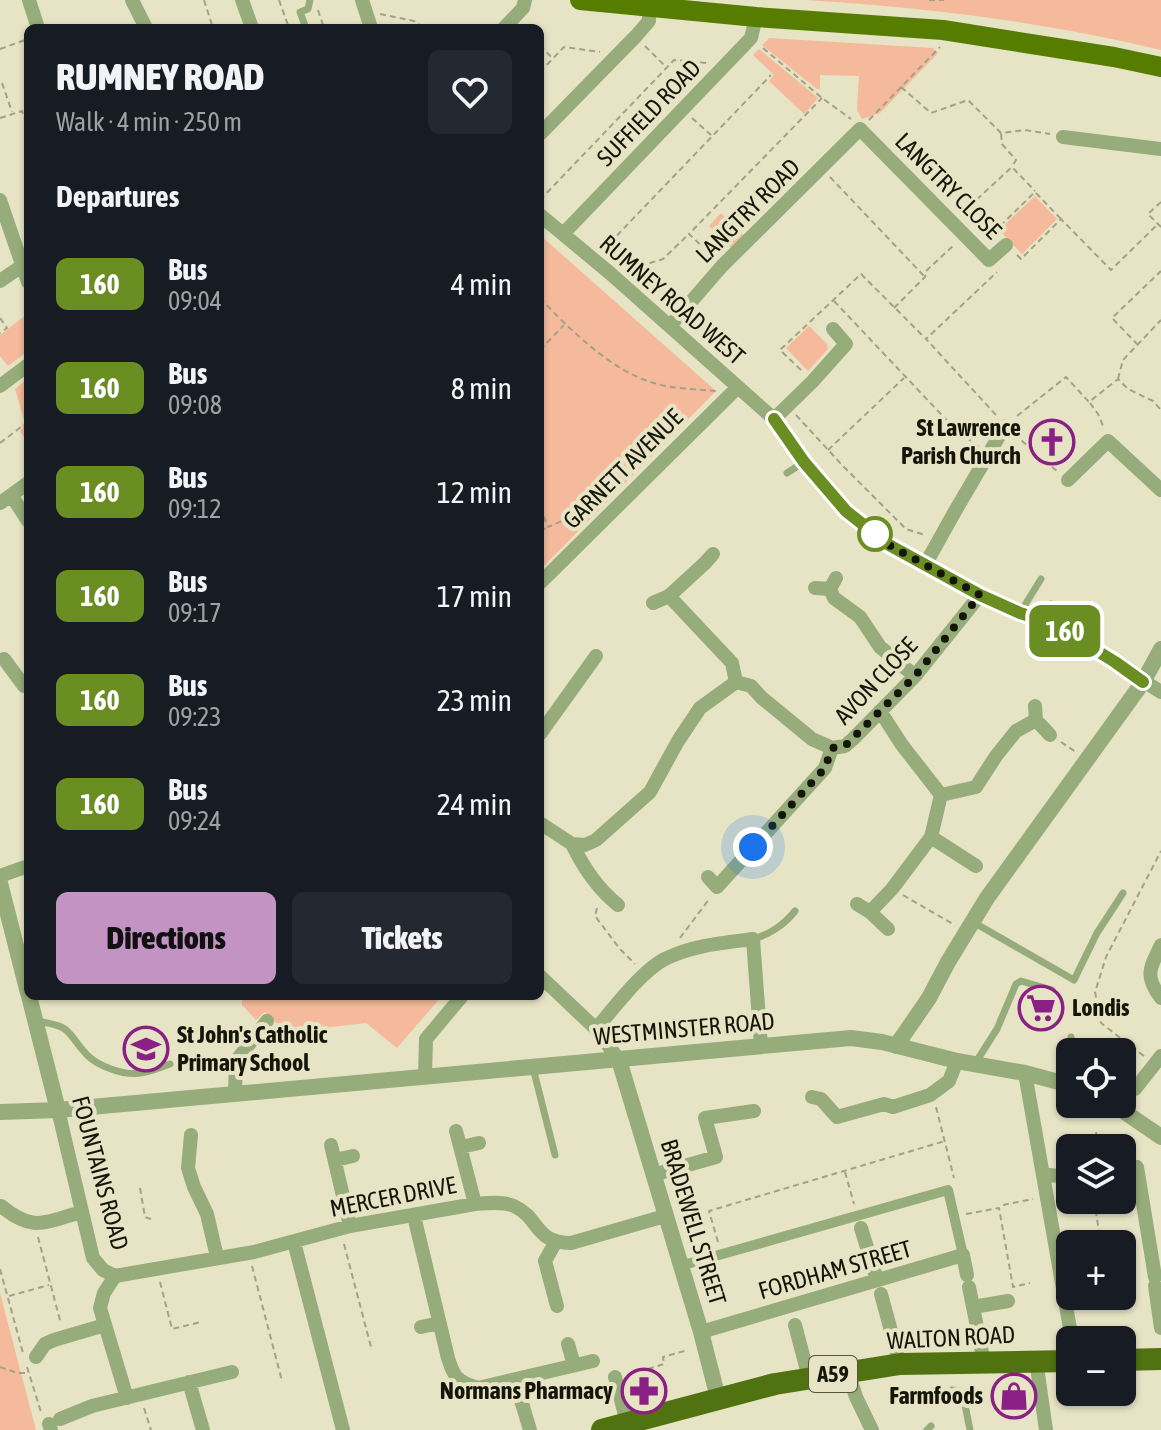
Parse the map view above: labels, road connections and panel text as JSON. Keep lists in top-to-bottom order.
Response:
{
  "streets": {
    "highway": ["WALTON ROAD", "A59"],
    "street": [
      "SUFFIELD ROAD",
      "LANGTRY CLOSE",
      "LANGTRY ROAD",
      "RUMNEY ROAD WEST",
      "GARNETT AVENUE",
      "AVON CLOSE",
      "WESTMINSTER ROAD",
      "FOUNTAINS ROAD",
      "MERCER DRIVE",
      "BRADEWELL STREET",
      "FORDHAM STREET"
    ]
  },
  "crossings": [
    ["SUFFIELD ROAD", "RUMNEY ROAD WEST"],
    ["LANGTRY CLOSE", "LANGTRY ROAD"],
    ["LANGTRY ROAD", "RUMNEY ROAD WEST"],
    ["RUMNEY ROAD WEST", "GARNETT AVENUE"],
    ["RUMNEY ROAD WEST", "AVON CLOSE"],
    ["WESTMINSTER ROAD", "FOUNTAINS ROAD"],
    ["WESTMINSTER ROAD", "BRADEWELL STREET"],
    ["FOUNTAINS ROAD", "MERCER DRIVE"],
    ["BRADEWELL STREET", "FORDHAM STREET"],
    ["BRADEWELL STREET", "WALTON ROAD"]
  ],
  "places": {
    "church": ["St Lawrence Parish Church"],
    "supermarket": ["Londis"],
    "school or university": ["St John's Catholic Primary School"],
    "pharmacy": ["Normans Pharmacy"],
    "shop": ["Farmfoods"]
  },
  "lines": ["bus line 160"],
  "page": {
    "on_map": "160",
    "heading": [
      ["RUMNEY ROAD", "Walk · 4 min · 250 m"],
      "Departures"
    ],
    "list": [
      {
        "mark": "160",
        "name": "Bus",
        "note": "09:04",
        "value": "4 min"
      },
      {
        "mark": "160",
        "name": "Bus",
        "note": "09:08",
        "value": "8 min"
      },
      {
        "mark": "160",
        "name": "Bus",
        "note": "09:12",
        "value": "12 min"
      },
      {
        "mark": "160",
        "name": "Bus",
        "note": "09:17",
        "value": "17 min"
      },
      {
        "mark": "160",
        "name": "Bus",
        "note": "09:23",
        "value": "23 min"
      },
      {
        "mark": "160",
        "name": "Bus",
        "note": "09:24",
        "value": "24 min"
      }
    ],
    "buttons": ["Directions", "Tickets"],
    "map_buttons": ["+", "−"]
  }
}
